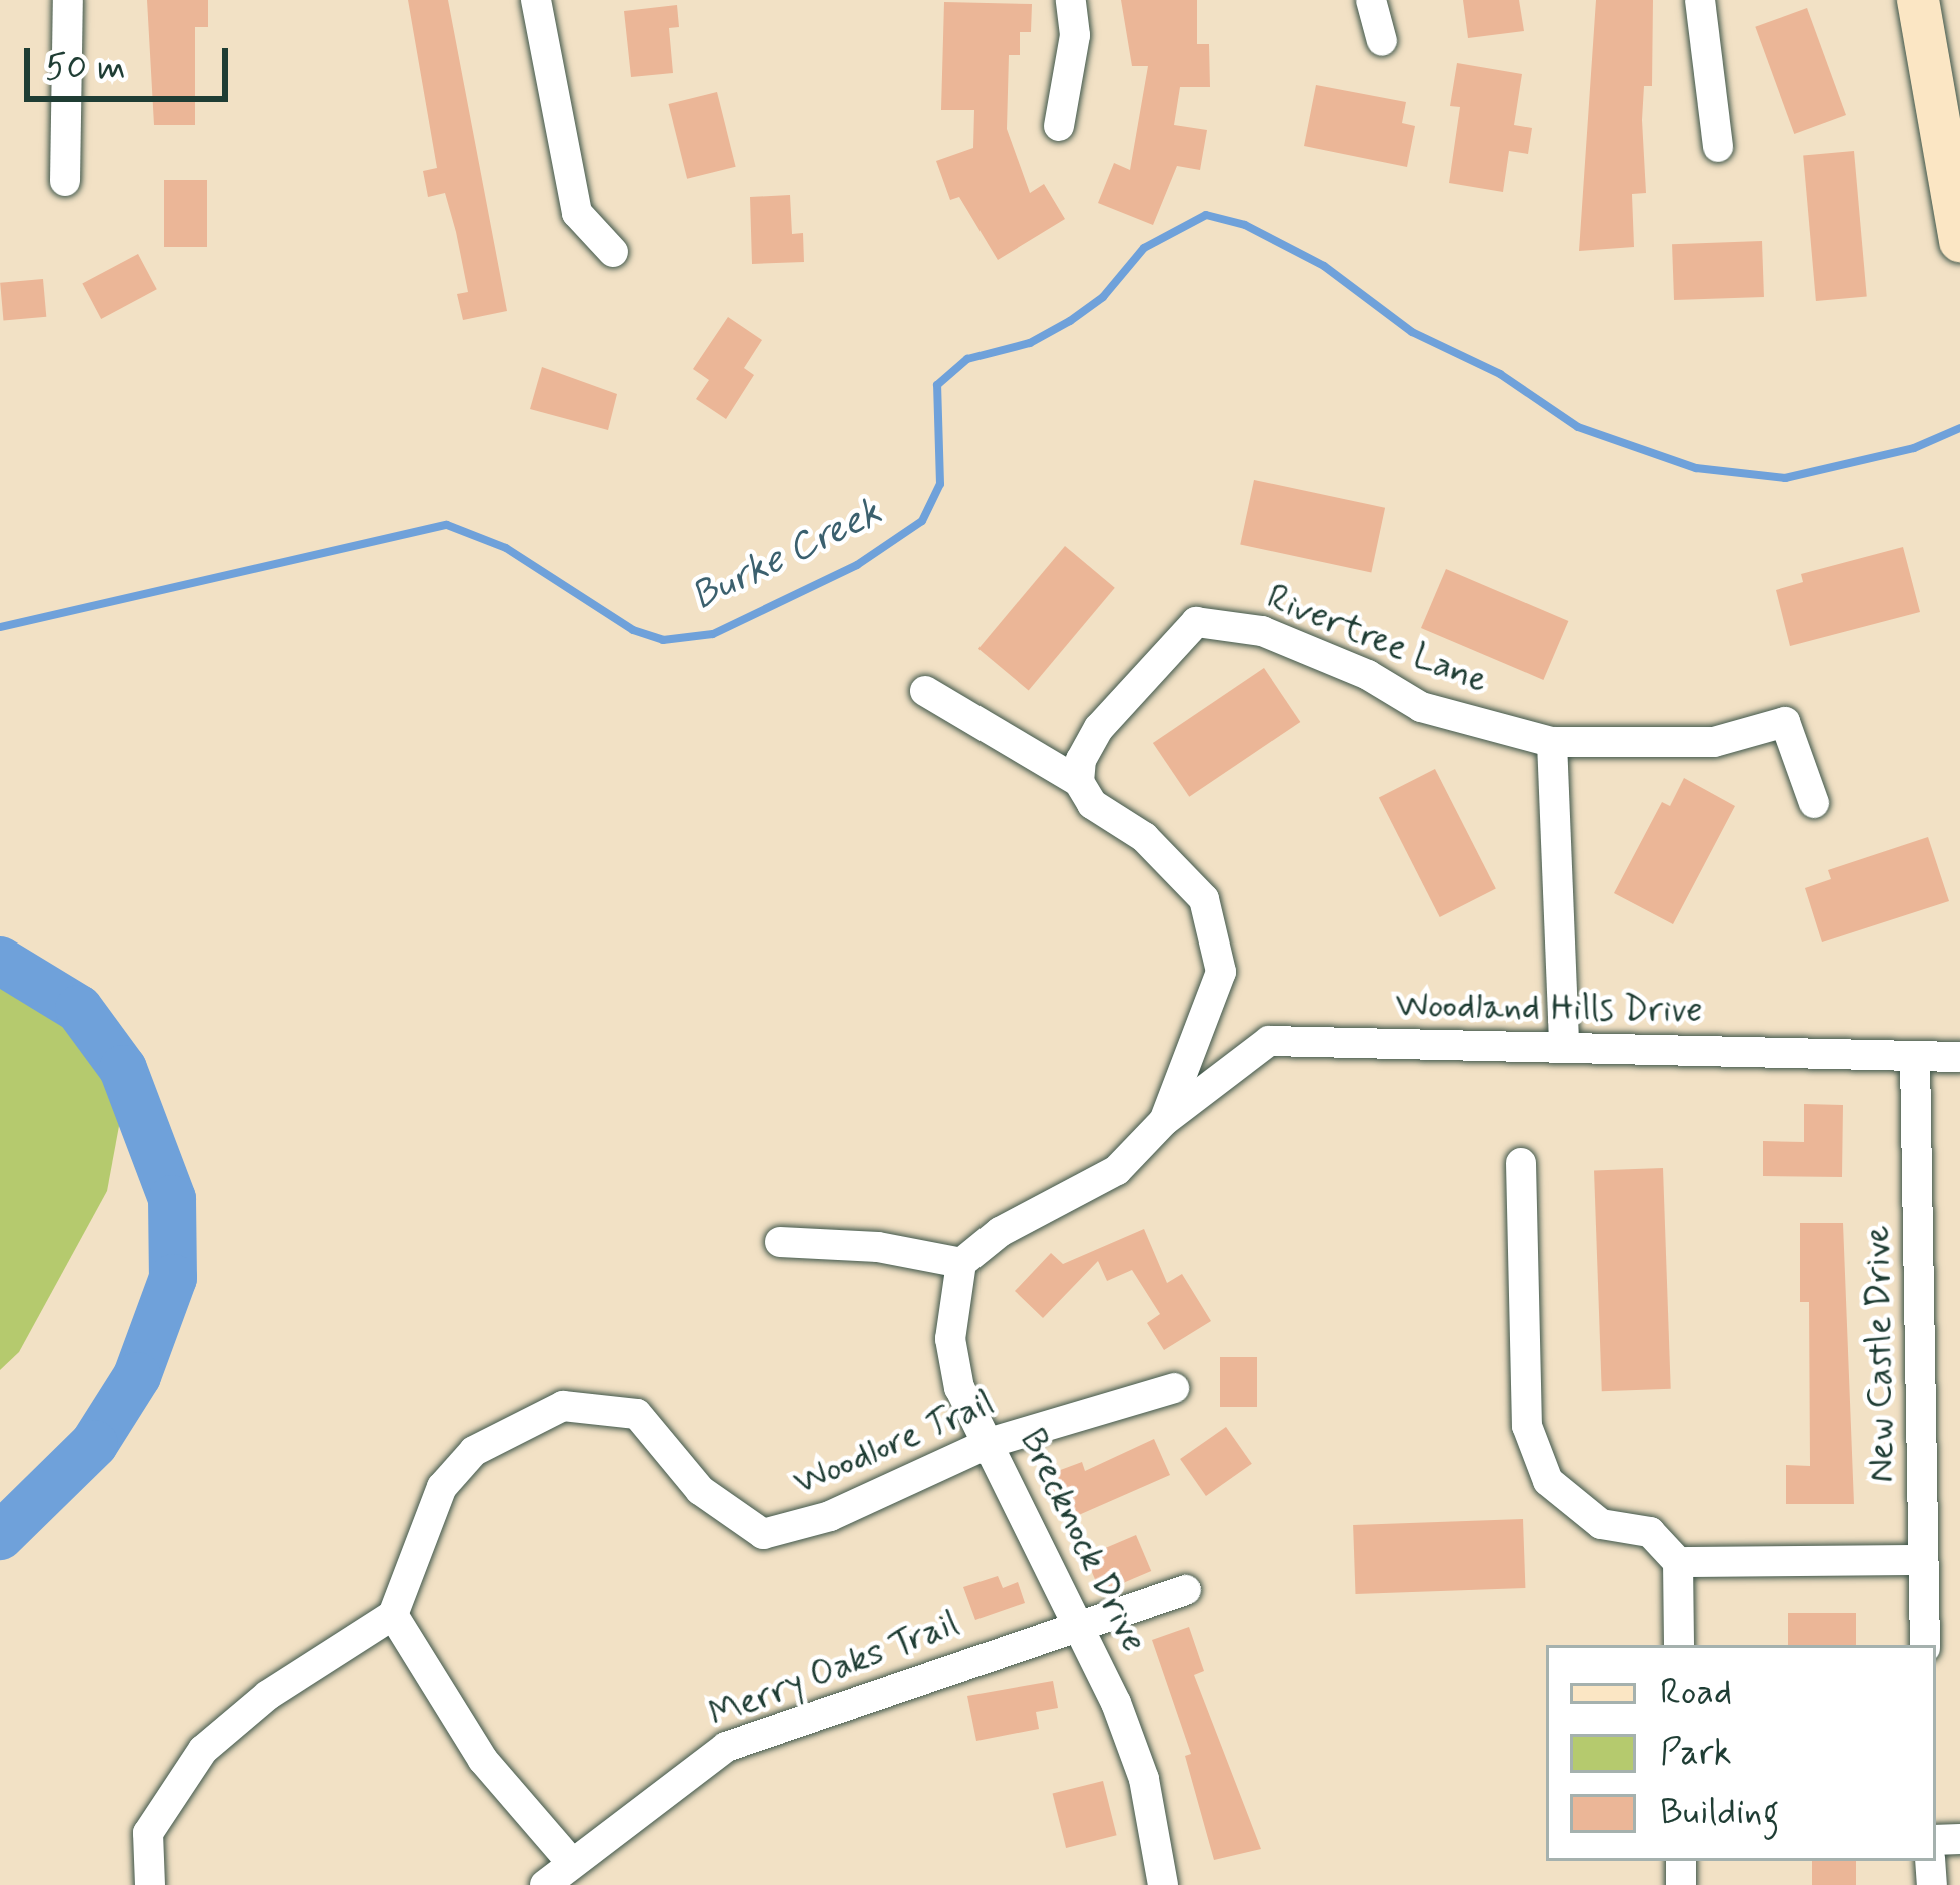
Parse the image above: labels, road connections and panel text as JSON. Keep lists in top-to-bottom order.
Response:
{
  "streets": {
    "street": [
      "Rivertree Lane",
      "Woodland Hills Drive",
      "New Castle Drive",
      "Woodlore Trail",
      "Brecknock Drive",
      "Merry Oaks Trail"
    ]
  },
  "crossings": [
    ["Woodland Hills Drive", "New Castle Drive"],
    ["Woodlore Trail", "Brecknock Drive"],
    ["Brecknock Drive", "Merry Oaks Trail"]
  ],
  "water": ["Burke Creek"],
  "legend": ["Road", "Park", "Building"],
  "scale_bar": "50 m"
}
